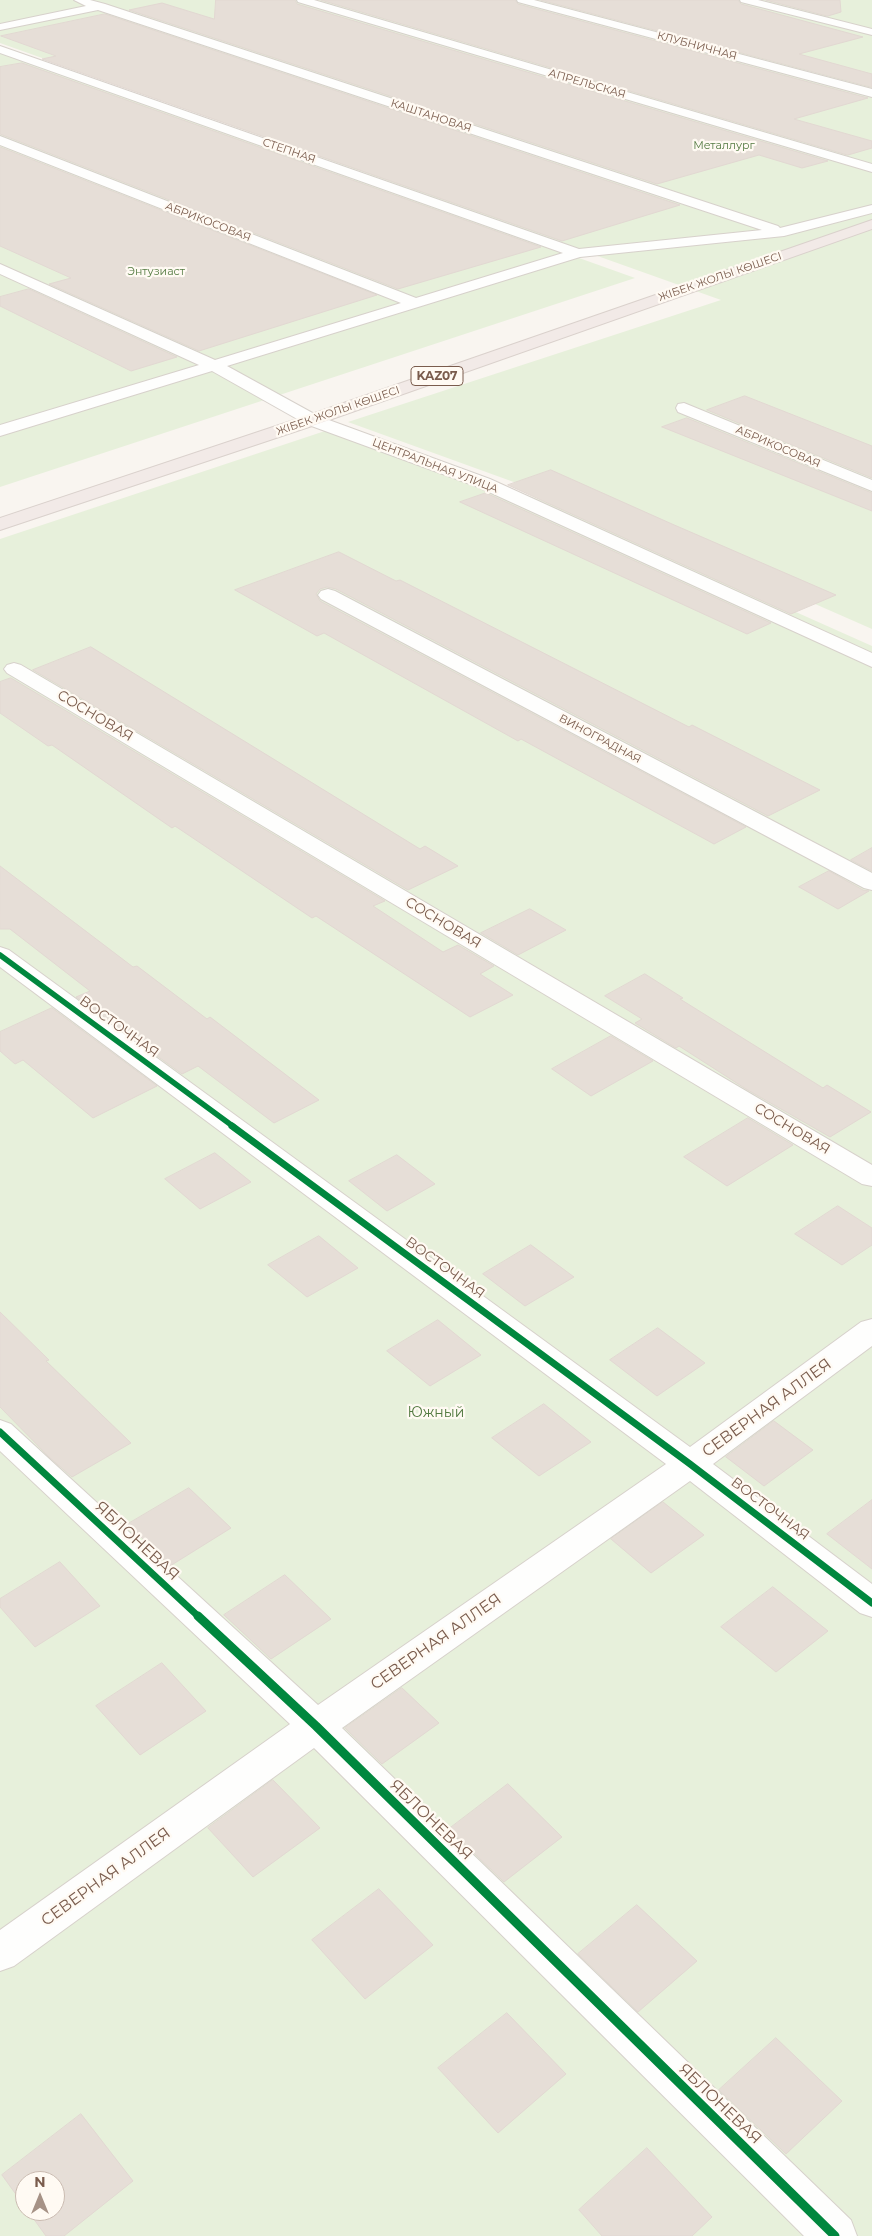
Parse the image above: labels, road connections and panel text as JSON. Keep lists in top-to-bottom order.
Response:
{
  "streets": {
    "highway": ["ЖІБЕК ЖОЛЫ КӨШЕСІ", "KAZ07"],
    "street": [
      "КЛУБНИЧНАЯ",
      "АПРЕЛЬСКАЯ",
      "КАШТАНОВАЯ",
      "СТЕПНАЯ",
      "АБРИКОСОВАЯ",
      "ЦЕНТРАЛЬНАЯ УЛИЦА",
      "СОСНОВАЯ",
      "ВИНОГРАДНАЯ",
      "ВОСТОЧНАЯ",
      "СЕВЕРНАЯ АЛЛЕЯ",
      "ЯБЛОНЕВАЯ"
    ]
  },
  "crossings": [
    ["ЖІБЕК ЖОЛЫ КӨШЕСІ", "ЦЕНТРАЛЬНАЯ УЛИЦА"],
    ["ВОСТОЧНАЯ", "СЕВЕРНАЯ АЛЛЕЯ"],
    ["СЕВЕРНАЯ АЛЛЕЯ", "ЯБЛОНЕВАЯ"]
  ],
  "parks": ["Металлург", "Энтузиаст", "Южный"],
  "north": "top"
}
